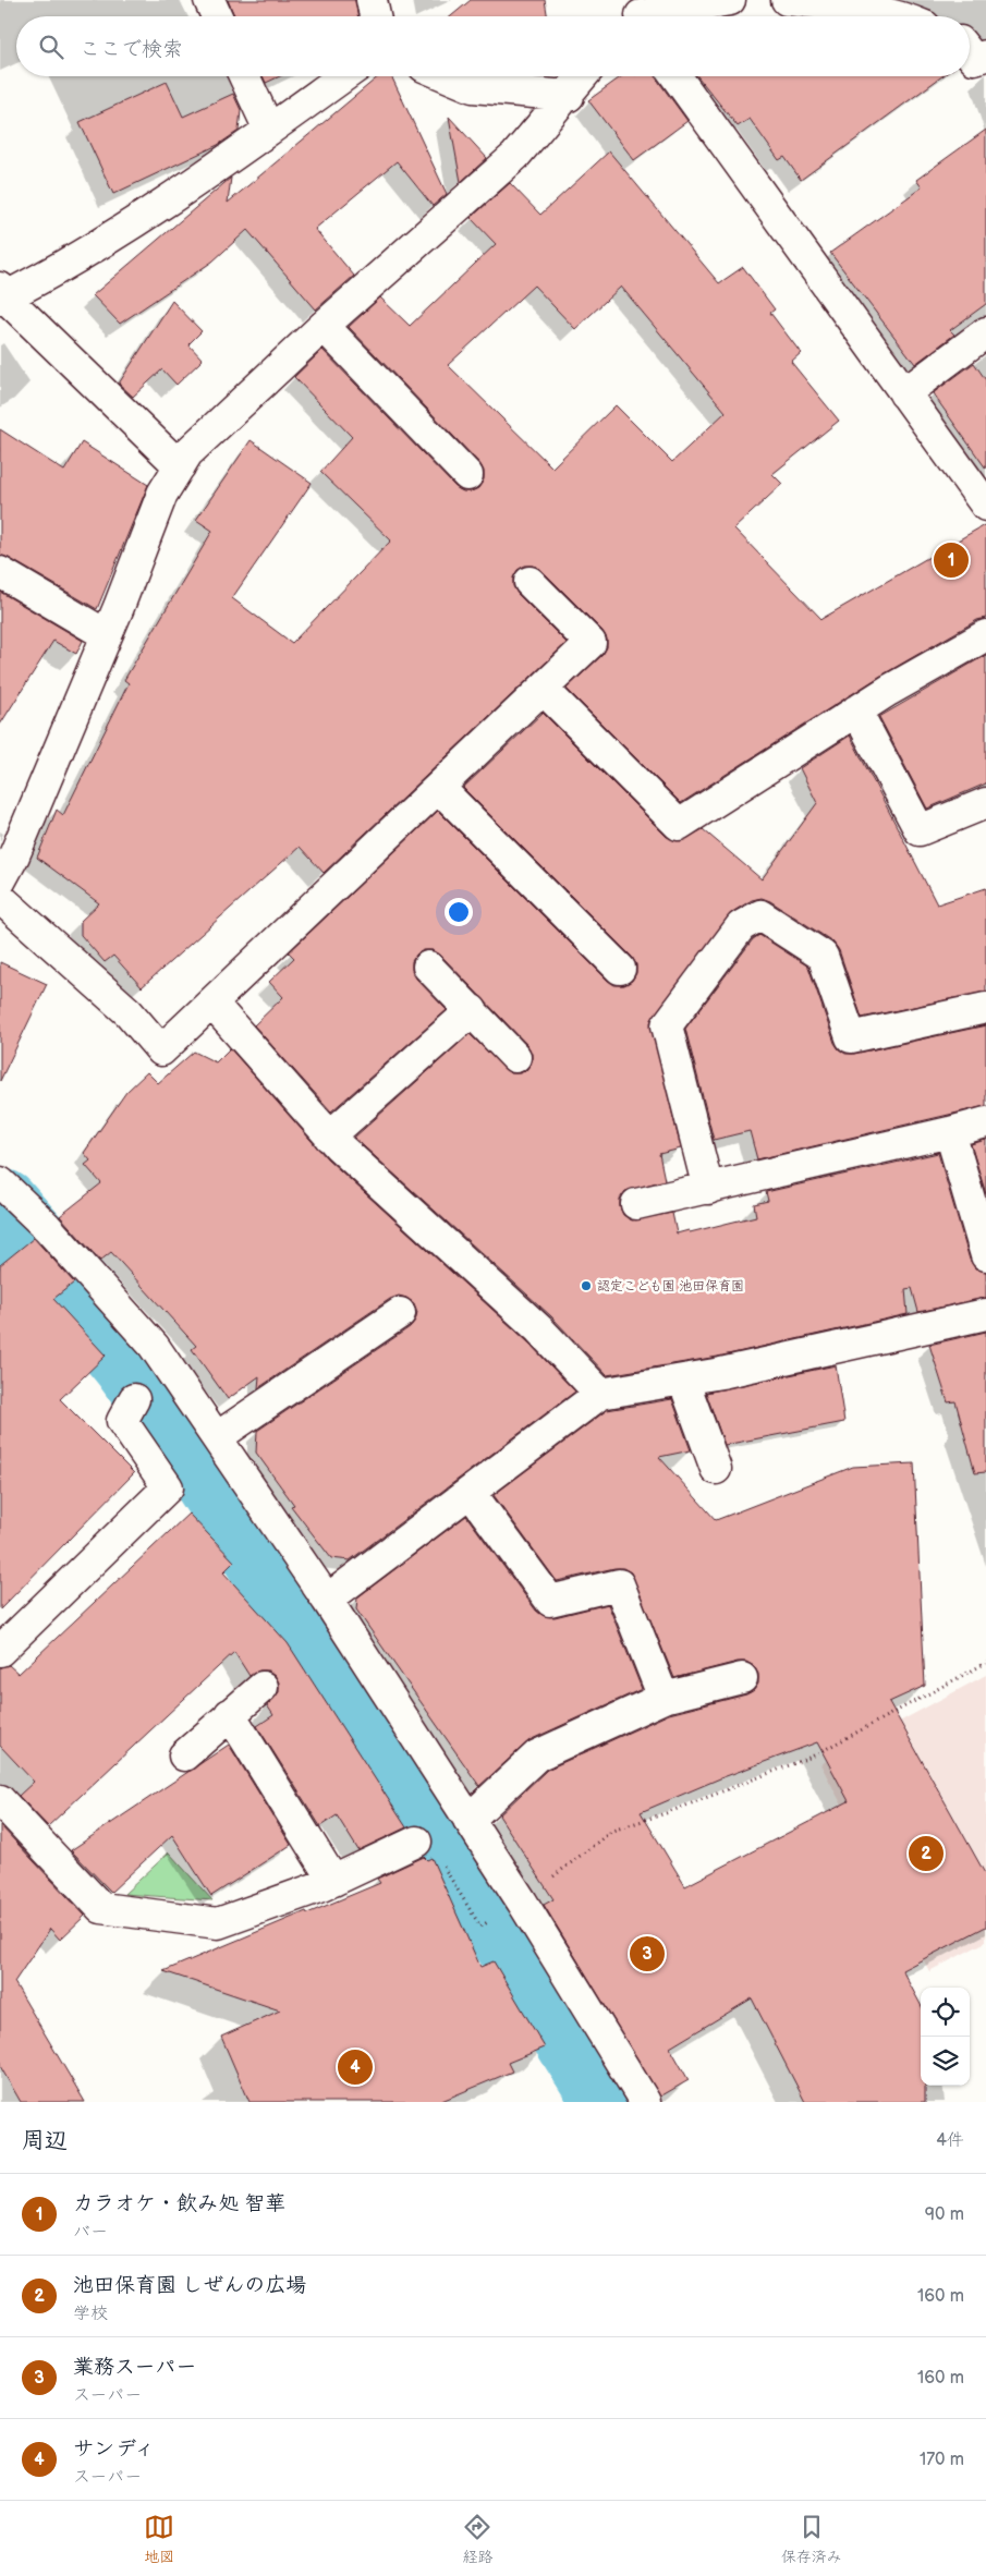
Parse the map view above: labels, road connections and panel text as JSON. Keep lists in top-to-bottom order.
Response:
{
  "places": ["認定こども園 池田保育園"],
  "page": {
    "search": "ここで検索",
    "pins": [
      "1",
      "2",
      "3",
      "4"
    ],
    "heading": ["周辺", "4件"],
    "list": [
      {
        "mark": "1",
        "name": "カラオケ・飲み処 智華",
        "note": "バー",
        "value": "90 m"
      },
      {
        "mark": "2",
        "name": "池田保育園 しぜんの広場",
        "note": "学校",
        "value": "160 m"
      },
      {
        "mark": "3",
        "name": "業務スーパー",
        "note": "スーパー",
        "value": "160 m"
      },
      {
        "mark": "4",
        "name": "サンディ",
        "note": "スーパー",
        "value": "170 m"
      }
    ],
    "nav": ["地図", "経路", "保存済み"]
  }
}
